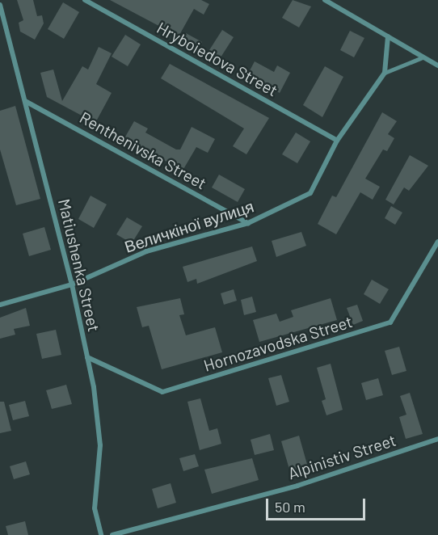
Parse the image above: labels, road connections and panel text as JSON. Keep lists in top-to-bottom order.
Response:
{
  "streets": {
    "street": [
      "Hryboiedova Street",
      "Renthenivska Street",
      "Величкіної вулиця",
      "Matiushenka Street",
      "Hornozavodska Street",
      "Alpinistiv Street"
    ]
  },
  "crossings": [
    ["Hryboiedova Street", "Величкіної вулиця"],
    ["Renthenivska Street", "Величкіної вулиця"],
    ["Renthenivska Street", "Matiushenka Street"],
    ["Величкіної вулиця", "Matiushenka Street"],
    ["Matiushenka Street", "Hornozavodska Street"]
  ],
  "scale_bar": "50 m"
}
